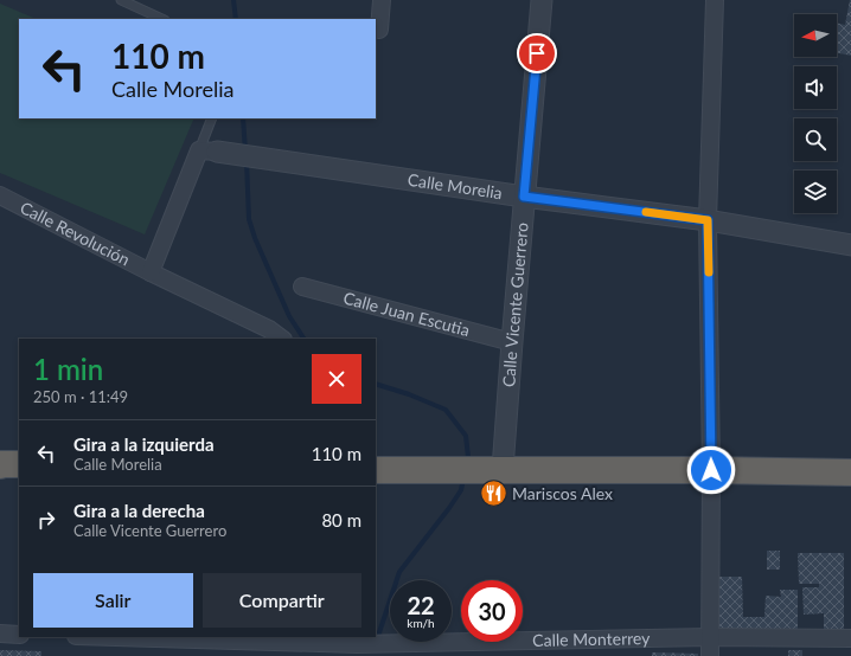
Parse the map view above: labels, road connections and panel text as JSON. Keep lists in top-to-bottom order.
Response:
{
  "streets": {
    "street": [
      "Calle Morelia",
      "Calle Revolución",
      "Calle Vicente Guerrero",
      "Calle Juan Escutia",
      "Calle Monterrey"
    ]
  },
  "crossings": [
    ["Calle Morelia", "Calle Vicente Guerrero"],
    ["Calle Vicente Guerrero", "Calle Juan Escutia"]
  ],
  "places": {
    "restaurant": ["Mariscos Alex"]
  },
  "north": "left",
  "page": {
    "turn": ["110 m", "Calle Morelia"],
    "heading": ["1 min", "250 m · 11:49"],
    "list": [
      {
        "name": "Gira a la izquierda",
        "note": "Calle Morelia",
        "value": "110 m"
      },
      {
        "name": "Gira a la derecha",
        "note": "Calle Vicente Guerrero",
        "value": "80 m"
      }
    ],
    "buttons": ["Salir", "Compartir"],
    "speed": "22 km/h",
    "limit": "30"
  }
}
